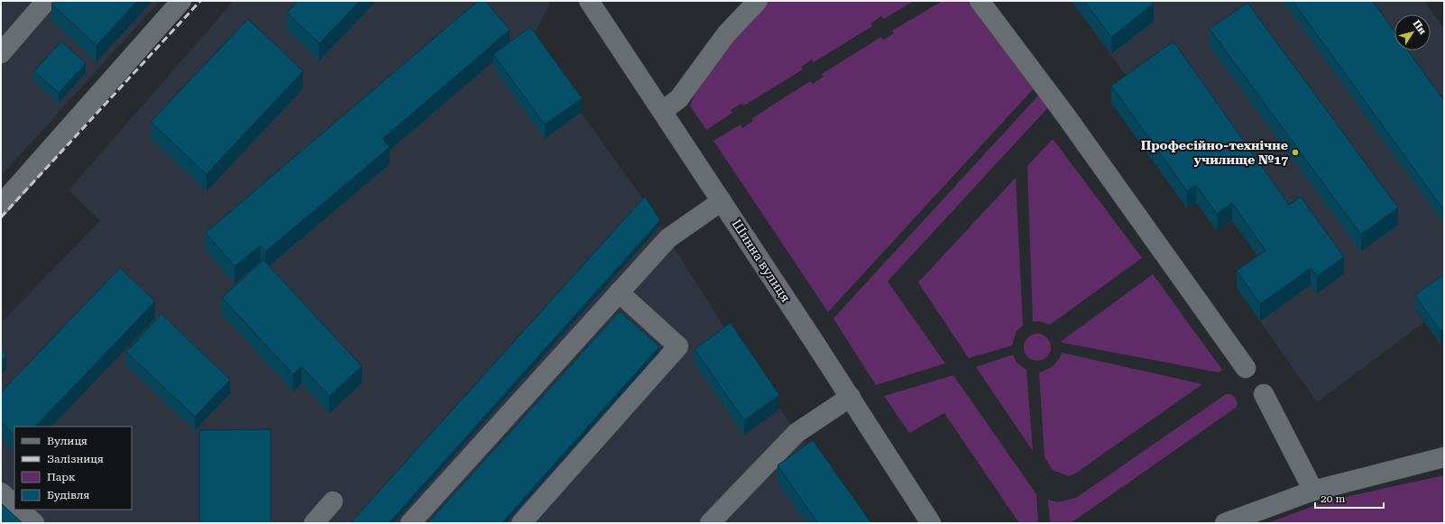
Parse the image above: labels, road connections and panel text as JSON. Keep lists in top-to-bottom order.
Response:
{
  "streets": {
    "street": ["Шинна вулиця"]
  },
  "places": ["Професійно-технічне училище №17"],
  "legend": [
    "Вулиця",
    "Залізниця",
    "Парк",
    "Будівля"
  ],
  "scale_bar": "20 m",
  "north": "top right"
}
